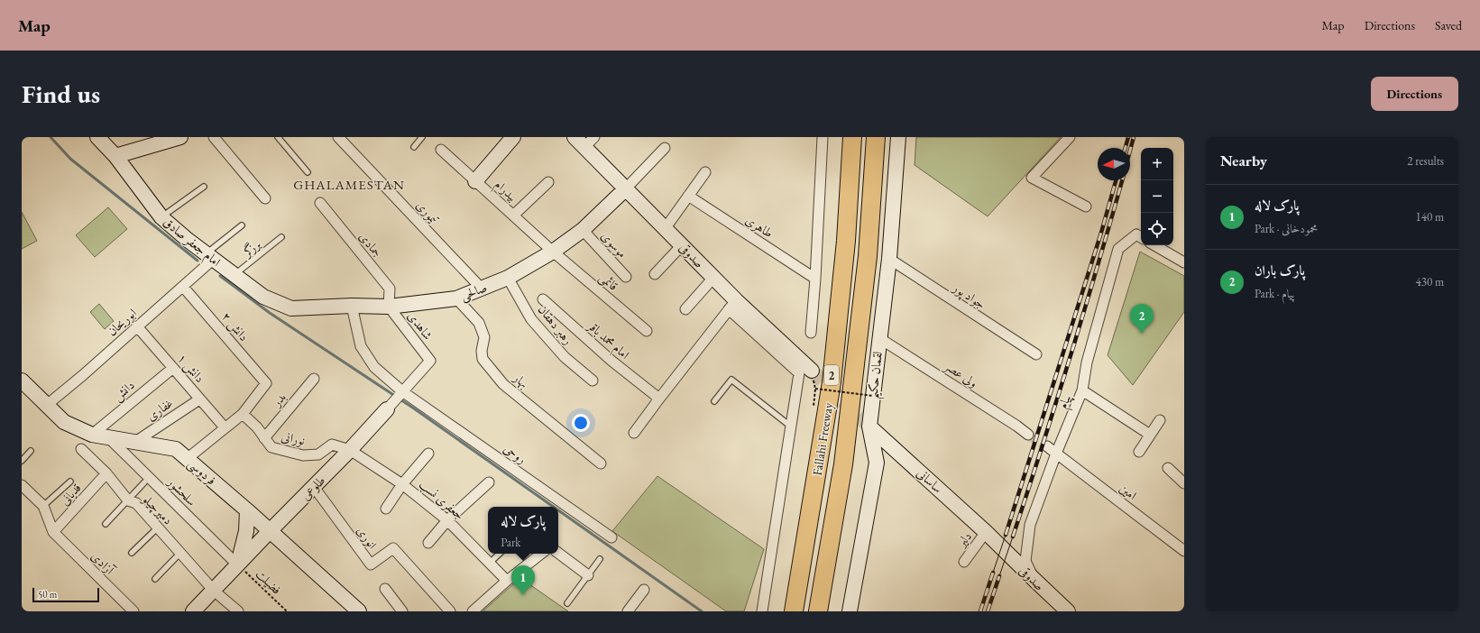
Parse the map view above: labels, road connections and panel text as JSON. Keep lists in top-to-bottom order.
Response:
{
  "streets": {
    "highway": ["2", "Fallahi Freeway"],
    "street": [
      "بیدرام",
      "تیموری",
      "طاهری",
      "امام جعفر صادق",
      "جمادی",
      "موسوی",
      "صدوقی",
      "قائمی",
      "صالحی",
      "جواد پور",
      "ابوریحان",
      "رهبر دهقان",
      "شاهدی",
      "دانش ۲",
      "امام محمد باقر",
      "دانش ۱",
      "ولی عصر",
      "لقمان حکیم",
      "بهار",
      "دانش",
      "بدر",
      "پیام",
      "غفاری",
      "نورانی",
      "روحی",
      "فردوسی",
      "ساسانی",
      "طلوعی",
      "سلحشور",
      "امین",
      "قدیانی",
      "جعفری نسب",
      "دمیرچیلو",
      "انوری",
      "دلیر",
      "آزادی"
    ],
    "lane": ["برزگر"],
    "path": ["فضیلت"]
  },
  "crossings": [
    ["بیدرام", "قائمی"],
    ["بیدرام", "صالحی"],
    ["تیموری", "صالحی"],
    ["امام جعفر صادق", "برزگر"],
    ["امام جعفر صادق", "صالحی"],
    ["امام جعفر صادق", "ابوریحان"],
    ["جمادی", "صالحی"],
    ["جمادی", "شاهدی"],
    ["موسوی", "صالحی"],
    ["صدوقی", "صالحی"],
    ["صدوقی", "پیام"],
    ["صدوقی", "ساسانی"],
    ["قائمی", "صالحی"],
    ["صالحی", "رهبر دهقان"],
    ["صالحی", "شاهدی"],
    ["صالحی", "بهار"],
    ["صالحی", "روحی"],
    ["جواد پور", "لقمان حکیم"],
    ["ابوریحان", "دانش ۲"],
    ["ابوریحان", "دانش ۱"],
    ["ابوریحان", "فردوسی"],
    ["شاهدی", "طلوعی"],
    ["دانش ۲", "نورانی"],
    ["دانش ۱", "دانش"],
    ["دانش ۱", "غفاری"],
    ["ولی عصر", "لقمان حکیم"],
    ["لقمان حکیم", "ساسانی"],
    ["دانش", "فردوسی"],
    ["بدر", "نورانی"],
    ["پیام", "امین"],
    ["غفاری", "فردوسی"],
    ["نورانی", "طلوعی"],
    ["نورانی", "جعفری نسب"],
    ["روحی", "طلوعی"],
    ["فردوسی", "طلوعی"],
    ["فردوسی", "سلحشور"],
    ["ساسانی", "دلیر"],
    ["طلوعی", "سلحشور"],
    ["طلوعی", "جعفری نسب"],
    ["طلوعی", "دمیرچیلو"],
    ["طلوعی", "انوری"],
    ["طلوعی", "فضیلت"],
    ["سلحشور", "فضیلت"],
    ["قدیانی", "دمیرچیلو"],
    ["قدیانی", "آزادی"]
  ],
  "districts": ["GHALAMESTAN"],
  "scale_bar": "50 m",
  "north": "left",
  "page": {
    "header": "Map",
    "nav": ["Map", "Directions", "Saved"],
    "buttons": "Directions",
    "title": "Find us",
    "heading": ["Nearby", "2 results"],
    "map_buttons": ["+", "−"],
    "list": [
      {
        "mark": "1",
        "name": "پارک لاله",
        "note": "Park · محمودخانی",
        "value": "140 m"
      },
      {
        "mark": "2",
        "name": "پارک باران",
        "note": "Park · پیام",
        "value": "430 m"
      }
    ],
    "pins": ["2", "1"],
    "popup": ["پارک لاله", "Park"],
    "scale": "50 m"
  }
}
